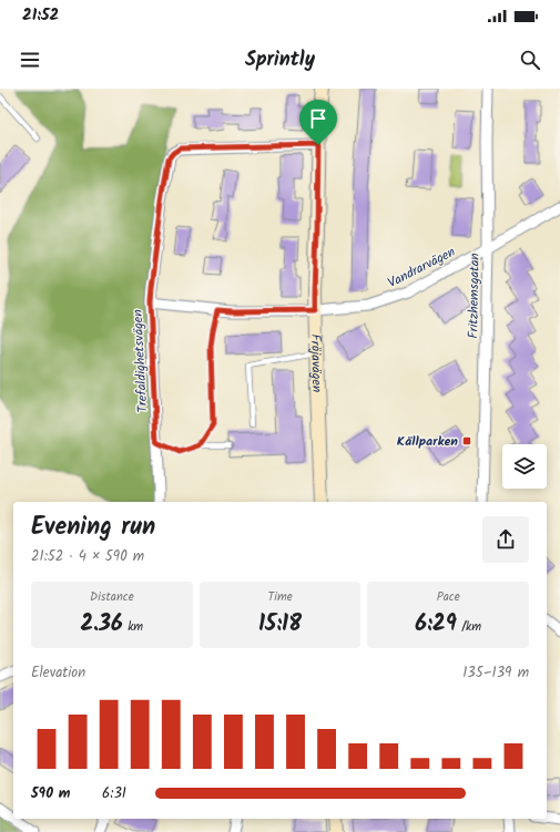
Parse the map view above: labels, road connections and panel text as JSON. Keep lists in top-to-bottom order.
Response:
{
  "streets": {
    "street": [
      "Vandrarvägen",
      "Fritzhemsgatan",
      "Trefaldighetsvägen",
      "Fröjavägen"
    ]
  },
  "crossings": [
    ["Vandrarvägen", "Fritzhemsgatan"],
    ["Vandrarvägen", "Trefaldighetsvägen"],
    ["Vandrarvägen", "Fröjavägen"],
    ["Trefaldighetsvägen", "Fröjavägen"]
  ],
  "places": {
    "transit": ["Källparken"]
  },
  "page": {
    "status": "21:52",
    "header": "Sprintly",
    "heading": ["Evening run", "21:52 · 4 × 590 m"],
    "stats": [
      ["Distance", "2.36 km"],
      ["Time", "15:18"],
      ["Pace", "6:29 /km"]
    ],
    "chart": ["Elevation", "135–139 m"],
    "list": [
      {
        "name": "590 m",
        "note": "6:31"
      }
    ]
  }
}
